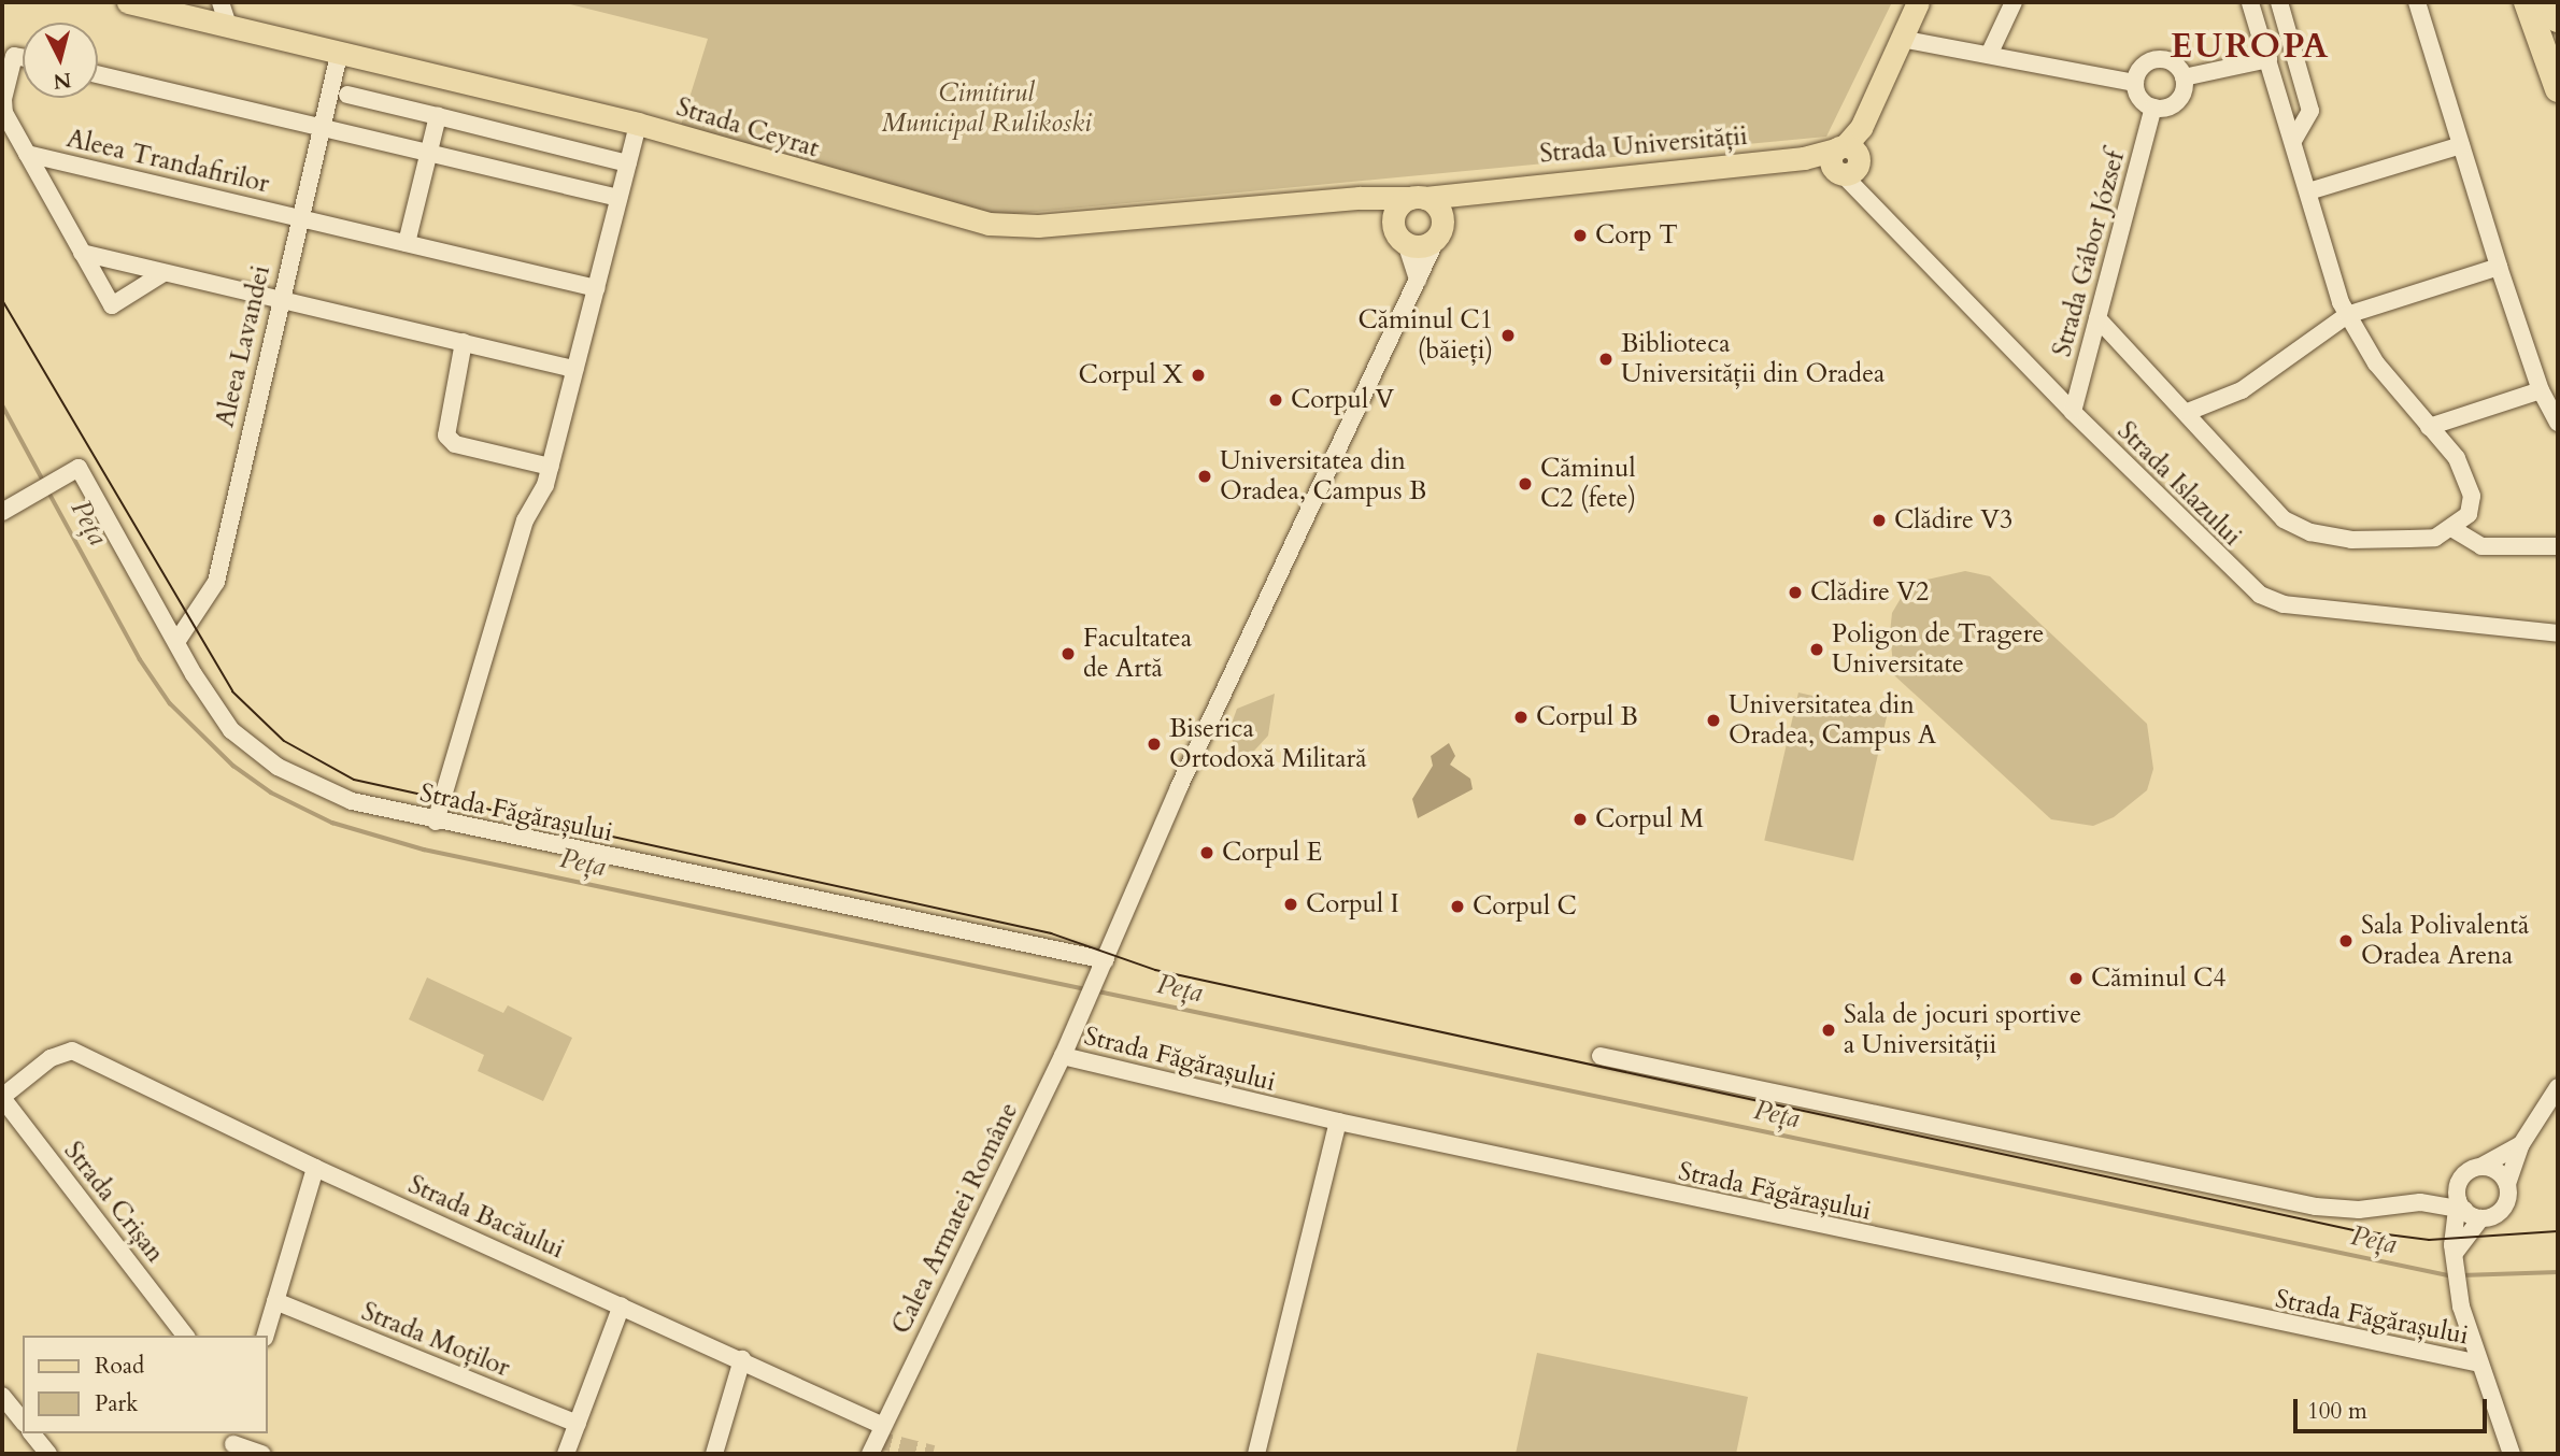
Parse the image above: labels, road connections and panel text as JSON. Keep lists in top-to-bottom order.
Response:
{
  "streets": {
    "main road": ["Strada Ceyrat", "Strada Universității"],
    "street": [
      "Aleea Trandafirilor",
      "Strada Gábor József",
      "Aleea Lavandei",
      "Strada Islazului",
      "Strada Făgărașului",
      "Strada Crișan",
      "Strada Bacăului",
      "Calea Armatei Române",
      "Strada Moților"
    ]
  },
  "crossings": [
    ["Strada Ceyrat", "Strada Universității"],
    ["Strada Ceyrat", "Aleea Lavandei"],
    ["Strada Universității", "Strada Islazului"],
    ["Aleea Trandafirilor", "Aleea Lavandei"],
    ["Strada Gábor József", "Strada Islazului"],
    ["Aleea Lavandei", "Strada Făgărașului"],
    ["Strada Făgărașului", "Calea Armatei Române"],
    ["Strada Crișan", "Strada Bacăului"],
    ["Strada Bacăului", "Calea Armatei Române"]
  ],
  "districts": ["EUROPA"],
  "water": ["Peța"],
  "parks": ["Cimitirul Municipal Rulikoski"],
  "places": [
    "Corp T",
    "Căminul C1 (băieți)",
    "Biblioteca Universității din Oradea",
    "Corpul X",
    "Corpul V",
    "Universitatea din Oradea, Campus B",
    "Căminul C2 (fete)",
    "Clădire V3",
    "Clădire V2",
    "Poligon de Tragere Universitate",
    "Facultatea de Artă",
    "Corpul B",
    "Universitatea din Oradea, Campus A",
    "Biserica Ortodoxă Militară",
    "Corpul M",
    "Corpul E",
    "Corpul I",
    "Corpul C",
    "Sala Polivalentă Oradea Arena",
    "Căminul C4",
    "Sala de jocuri sportive a Universității"
  ],
  "legend": ["Road", "Park"],
  "scale_bar": "100 m",
  "north": "bottom"
}
